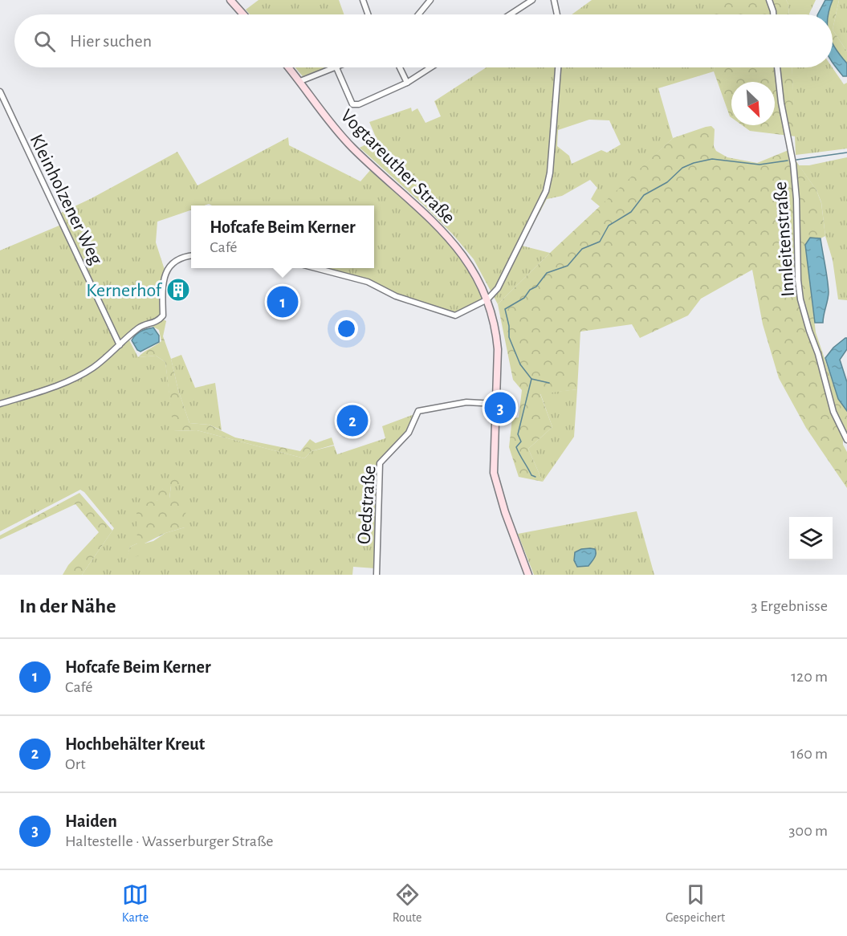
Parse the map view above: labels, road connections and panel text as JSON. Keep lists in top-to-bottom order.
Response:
{
  "streets": {
    "main road": ["Vogtareuther Straße"],
    "street": ["Kleinholzener Weg", "Innleitenstraße", "Oedstraße"]
  },
  "crossings": [
    ["Vogtareuther Straße", "Oedstraße"]
  ],
  "places": {
    "building": ["Kernerhof"]
  },
  "north": "bottom right",
  "page": {
    "search": "Hier suchen",
    "popup": ["Hofcafe Beim Kerner", "Café"],
    "pins": ["1", "3", "2"],
    "heading": ["In der Nähe", "3 Ergebnisse"],
    "list": [
      {
        "mark": "1",
        "name": "Hofcafe Beim Kerner",
        "note": "Café",
        "value": "120 m"
      },
      {
        "mark": "2",
        "name": "Hochbehälter Kreut",
        "note": "Ort",
        "value": "160 m"
      },
      {
        "mark": "3",
        "name": "Haiden",
        "note": "Haltestelle · Wasserburger Straße",
        "value": "300 m"
      }
    ],
    "nav": ["Karte", "Route", "Gespeichert"]
  }
}
